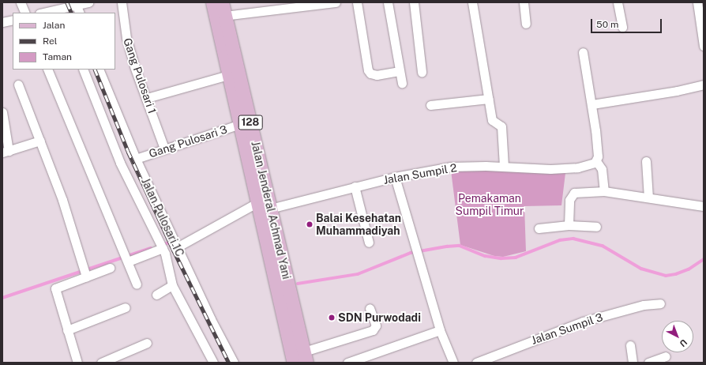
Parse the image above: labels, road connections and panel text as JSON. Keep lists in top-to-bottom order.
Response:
{
  "streets": {
    "main road": ["128", "Jalan Jenderal Achmad Yani"],
    "street": [
      "Gang Pulosari 1",
      "Gang Pulosari 3",
      "Jalan Sumpil 2",
      "Jalan Pulosari 1C",
      "Jalan Sumpil 3"
    ]
  },
  "crossings": [
    ["Gang Pulosari 1", "Gang Pulosari 3"],
    ["128", "Jalan Jenderal Achmad Yani"],
    ["Gang Pulosari 3", "Jalan Jenderal Achmad Yani"],
    ["Gang Pulosari 3", "Jalan Pulosari 1C"],
    ["Jalan Sumpil 2", "Jalan Jenderal Achmad Yani"]
  ],
  "parks": ["Pemakaman Sumpil Timur"],
  "places": ["Balai Kesehatan Muhammadiyah", "SDN Purwodadi"],
  "legend": ["Jalan", "Rel", "Taman"],
  "scale_bar": "50 m",
  "north": "bottom right"
}
